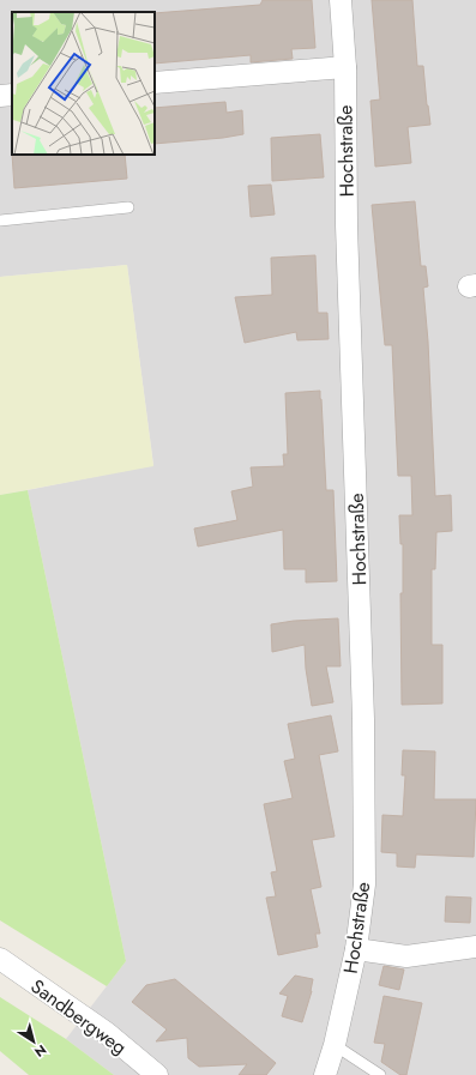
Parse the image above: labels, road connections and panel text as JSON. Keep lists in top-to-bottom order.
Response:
{
  "streets": {
    "street": ["Hochstraße", "Sandbergweg"]
  },
  "north": "bottom right"
}
